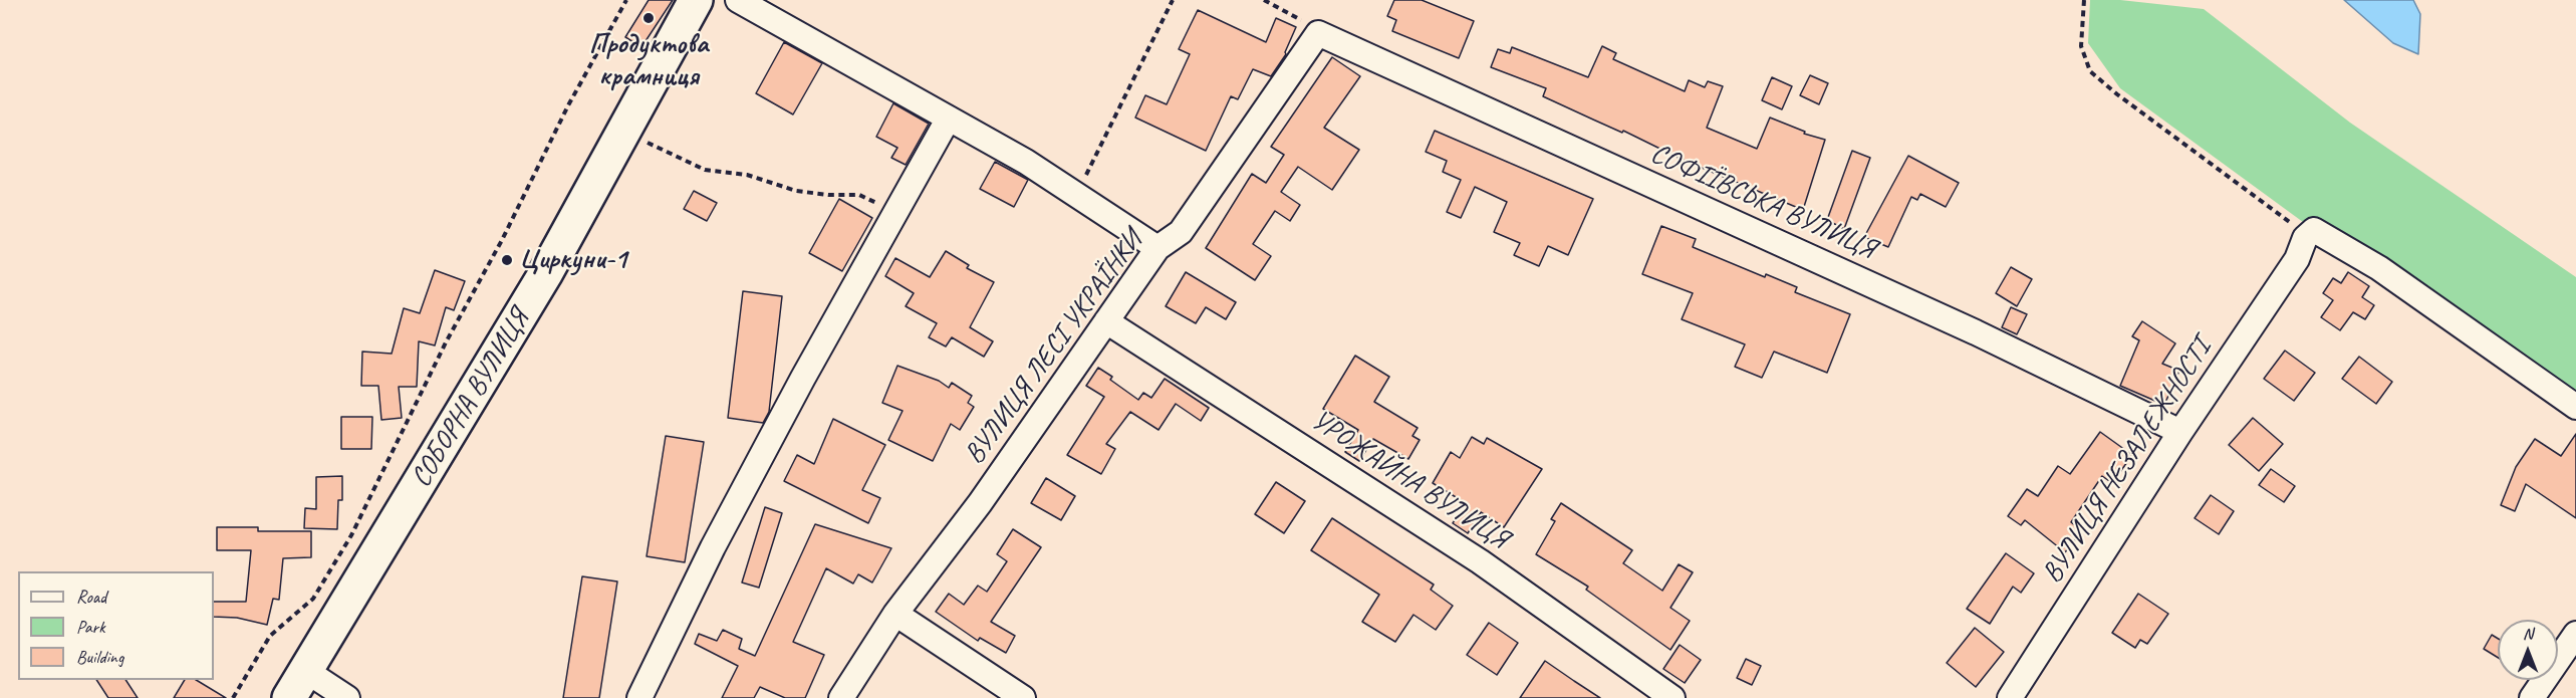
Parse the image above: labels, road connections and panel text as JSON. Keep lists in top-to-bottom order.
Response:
{
  "streets": {
    "street": [
      "СОФІЇВСЬКА ВУЛИЦЯ",
      "ВУЛИЦЯ ЛЕСІ УКРАЇНКИ",
      "СОБОРНА ВУЛИЦЯ",
      "ВУЛИЦЯ НЕЗАЛЕЖНОСТІ",
      "УРОЖАЙНА ВУЛИЦЯ"
    ]
  },
  "crossings": [
    ["СОФІЇВСЬКА ВУЛИЦЯ", "ВУЛИЦЯ ЛЕСІ УКРАЇНКИ"],
    ["СОФІЇВСЬКА ВУЛИЦЯ", "ВУЛИЦЯ НЕЗАЛЕЖНОСТІ"],
    ["ВУЛИЦЯ ЛЕСІ УКРАЇНКИ", "УРОЖАЙНА ВУЛИЦЯ"]
  ],
  "places": ["Продуктова крамниця", "Циркуни-1"],
  "legend": ["Road", "Park", "Building"],
  "north": "top"
}
